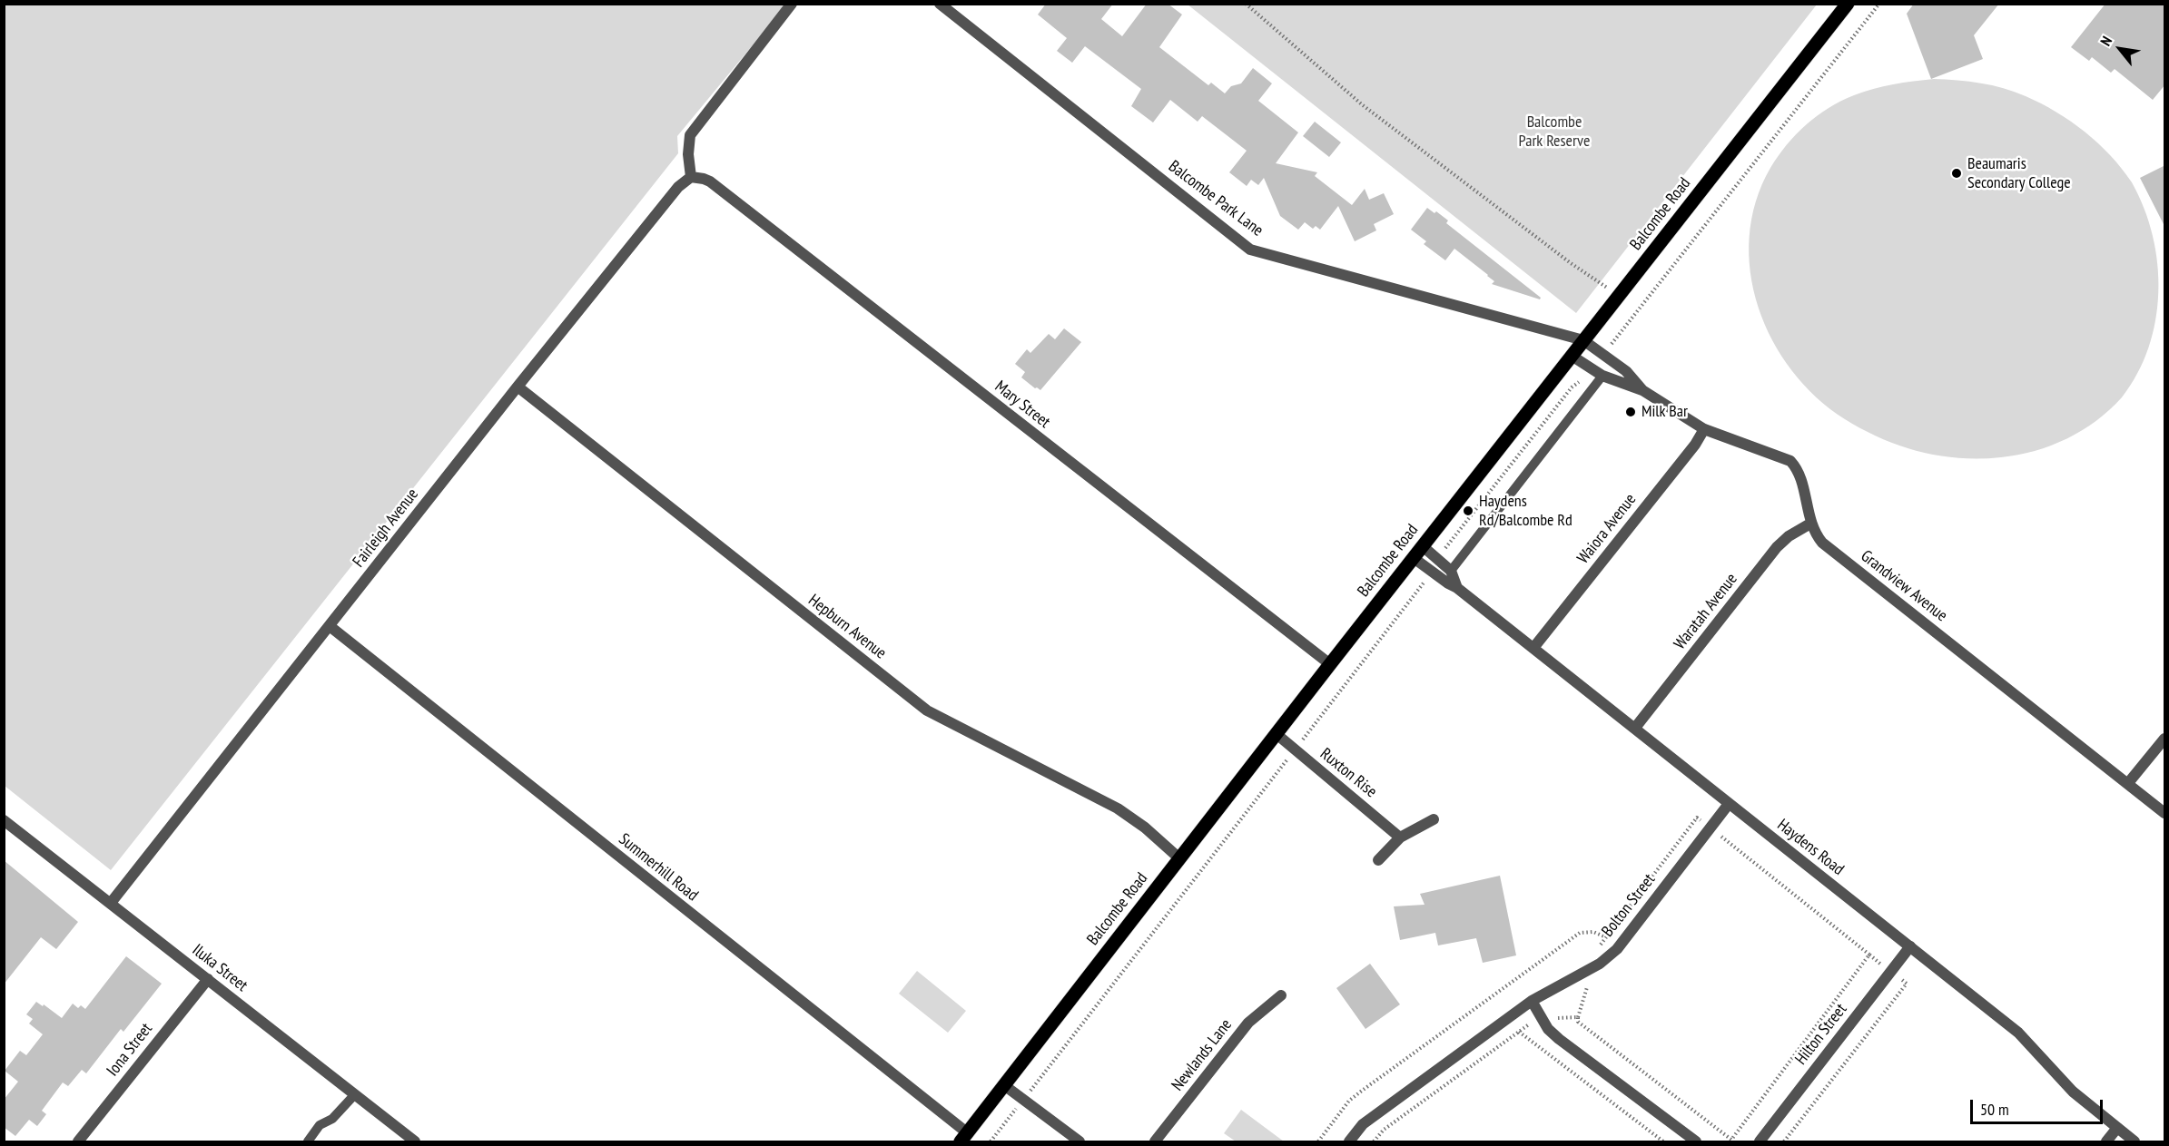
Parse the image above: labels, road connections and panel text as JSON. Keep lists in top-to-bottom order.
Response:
{
  "streets": {
    "main road": ["Balcombe Road"],
    "street": [
      "Balcombe Park Lane",
      "Mary Street",
      "Fairleigh Avenue",
      "Waiora Avenue",
      "Grandview Avenue",
      "Waratah Avenue",
      "Hepburn Avenue",
      "Ruxton Rise",
      "Haydens Road",
      "Summerhill Road",
      "Bolton Street",
      "Iluka Street",
      "Hilton Street",
      "Iona Street",
      "Newlands Lane"
    ]
  },
  "crossings": [
    ["Balcombe Park Lane", "Balcombe Road"],
    ["Balcombe Park Lane", "Grandview Avenue"],
    ["Balcombe Road", "Mary Street"],
    ["Balcombe Road", "Grandview Avenue"],
    ["Balcombe Road", "Hepburn Avenue"],
    ["Balcombe Road", "Ruxton Rise"],
    ["Balcombe Road", "Haydens Road"],
    ["Balcombe Road", "Summerhill Road"],
    ["Mary Street", "Fairleigh Avenue"],
    ["Fairleigh Avenue", "Hepburn Avenue"],
    ["Fairleigh Avenue", "Summerhill Road"],
    ["Fairleigh Avenue", "Iluka Street"],
    ["Waiora Avenue", "Grandview Avenue"],
    ["Waiora Avenue", "Haydens Road"],
    ["Grandview Avenue", "Waratah Avenue"],
    ["Waratah Avenue", "Haydens Road"],
    ["Haydens Road", "Bolton Street"],
    ["Haydens Road", "Hilton Street"],
    ["Iluka Street", "Iona Street"]
  ],
  "parks": ["Balcombe Park Reserve"],
  "places": ["Beaumaris Secondary College", "Milk Bar", "Haydens Rd/Balcombe Rd"],
  "scale_bar": "50 m",
  "north": "top left"
}
